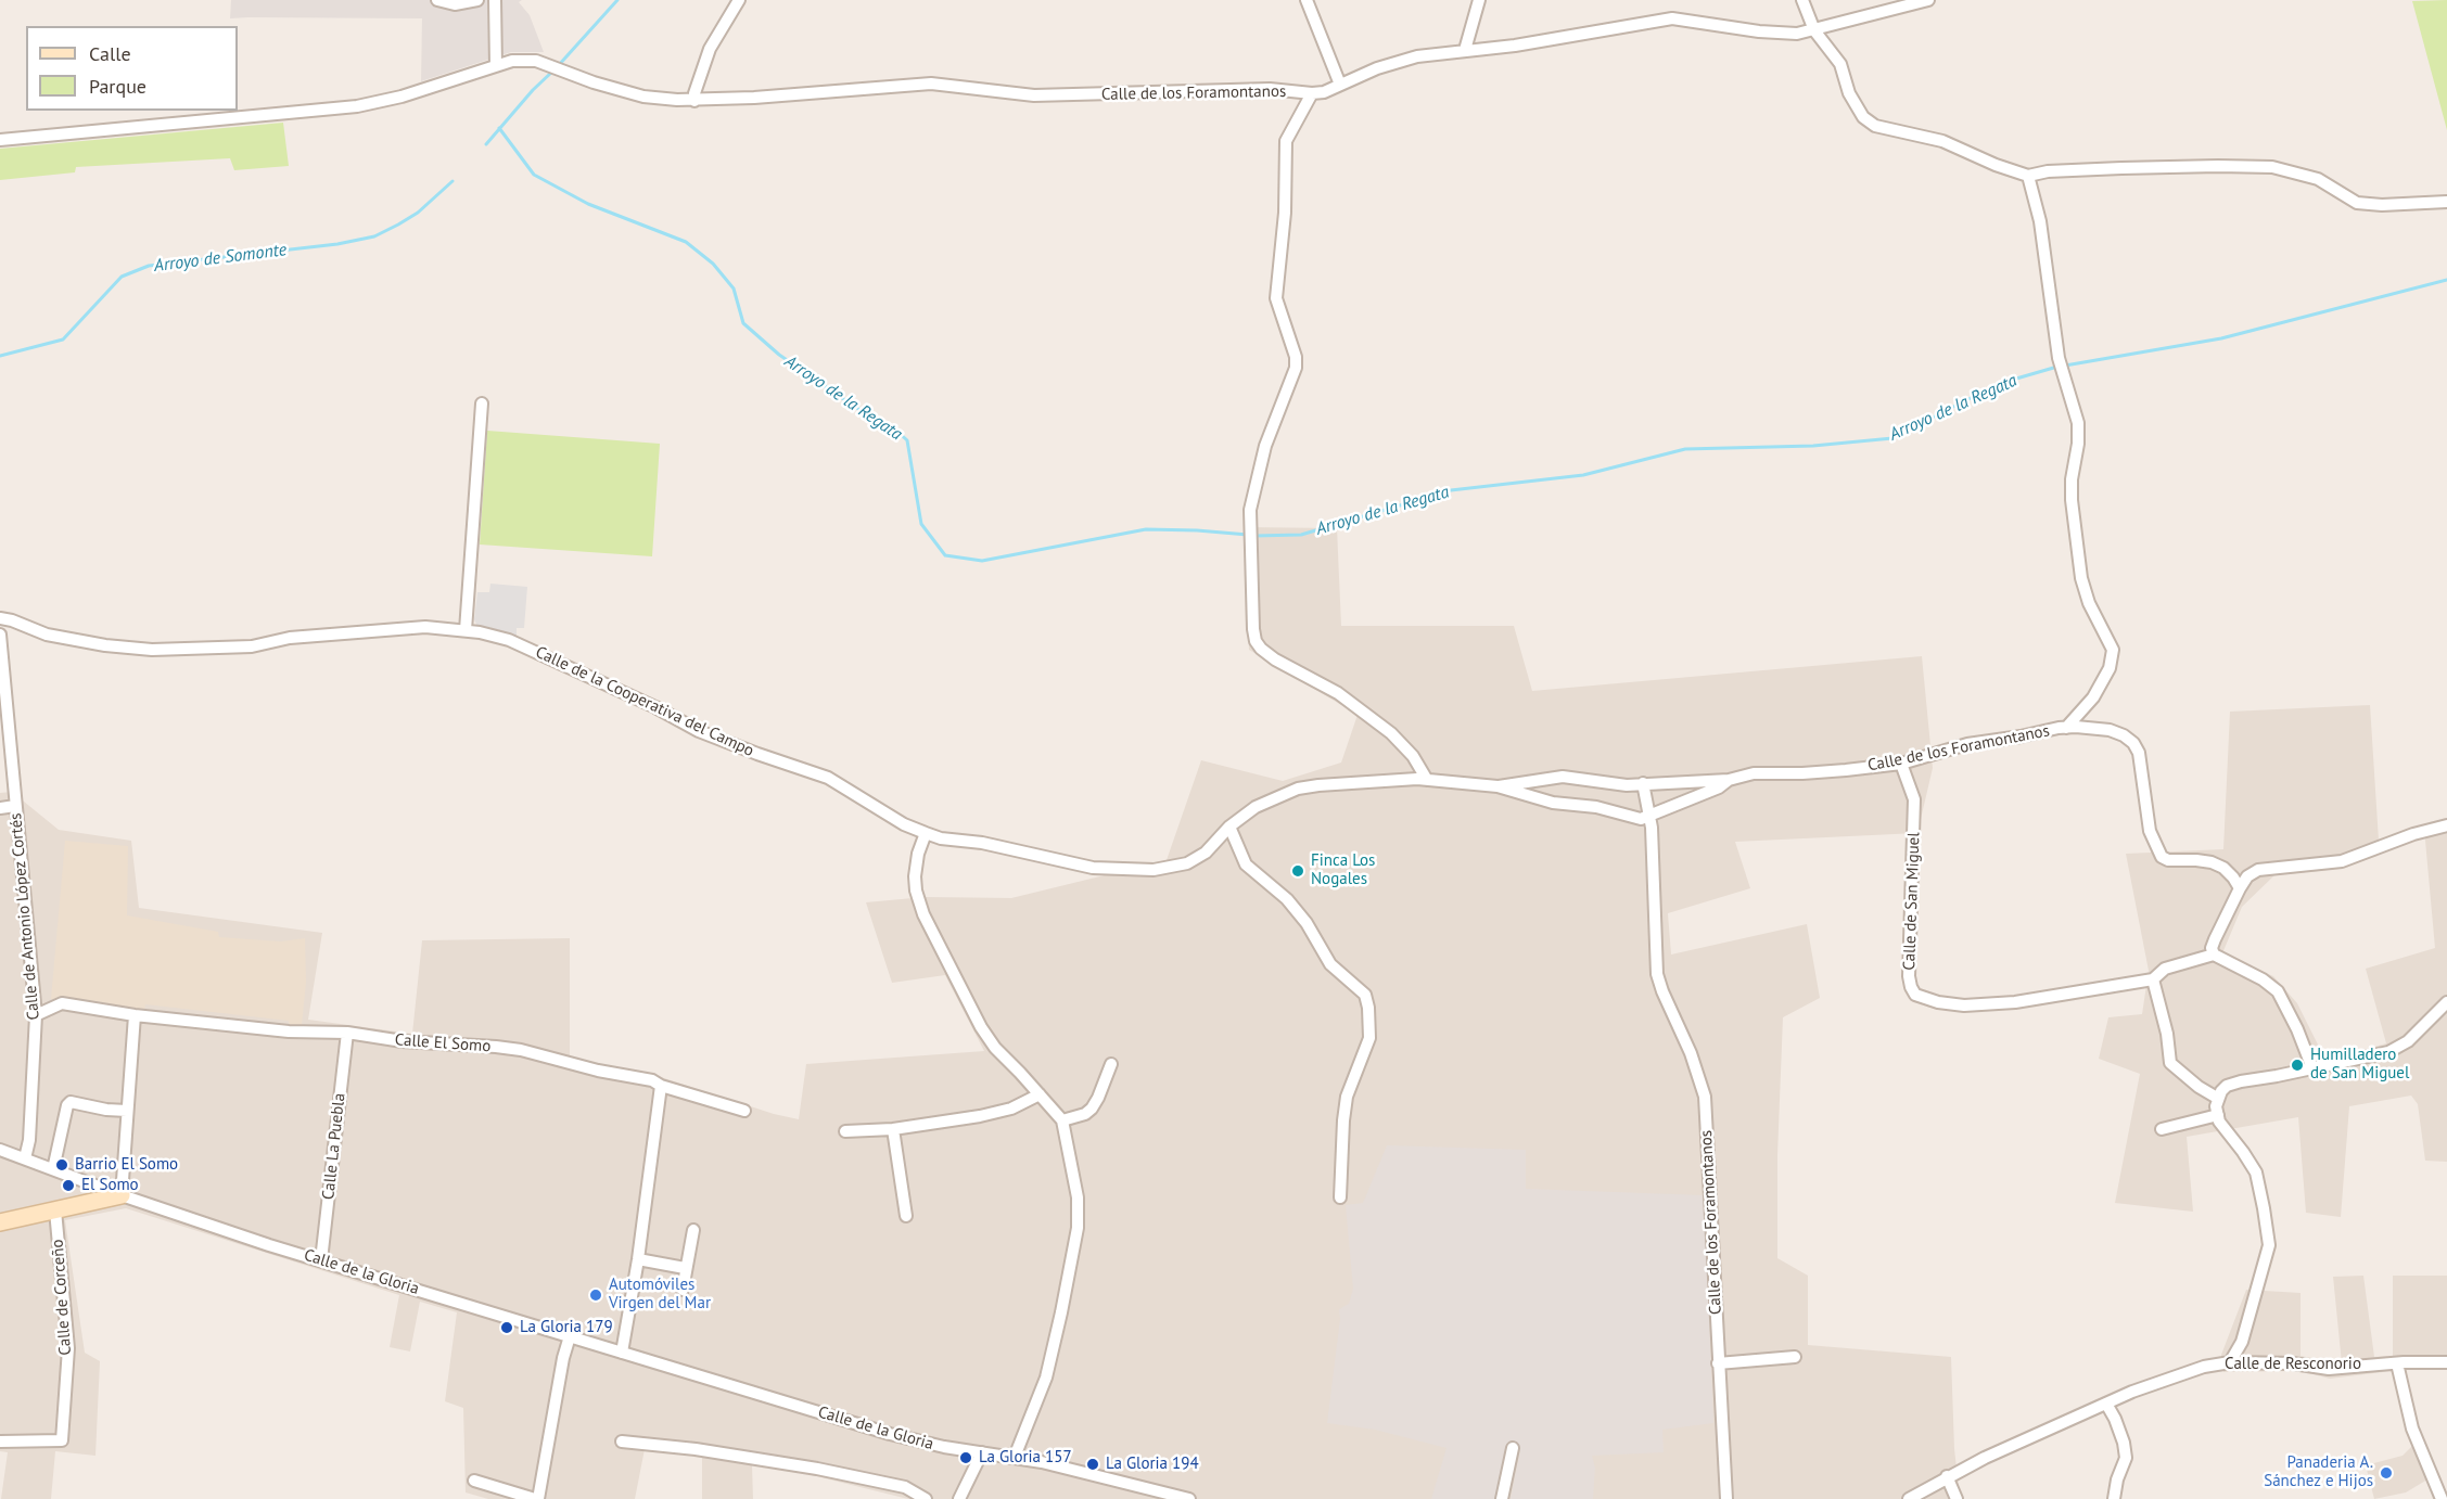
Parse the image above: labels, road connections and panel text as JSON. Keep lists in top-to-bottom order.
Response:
{
  "streets": {
    "street": [
      "Calle de los Foramontanos",
      "Calle de la Cooperativa del Campo",
      "Calle de San Miguel",
      "Calle de Antonio López Cortés",
      "Calle El Somo",
      "Calle La Puebla",
      "Calle de la Gloria",
      "Calle de Corceño",
      "Calle de Resconorio"
    ]
  },
  "crossings": [
    ["Calle de los Foramontanos", "Calle de la Cooperativa del Campo"],
    ["Calle de los Foramontanos", "Calle de San Miguel"],
    ["Calle de Antonio López Cortés", "Calle El Somo"],
    ["Calle El Somo", "Calle La Puebla"],
    ["Calle La Puebla", "Calle de la Gloria"]
  ],
  "water": ["Arroyo de Somonte", "Arroyo de la Regata"],
  "places": [
    "Finca Los Nogales",
    "Humilladero de San Miguel",
    "Barrio El Somo",
    "El Somo",
    "Automóviles Virgen del Mar",
    "La Gloria 179",
    "La Gloria 157",
    "La Gloria 194",
    "Panaderia A. Sánchez e Hijos"
  ],
  "legend": ["Calle", "Parque"]
}
